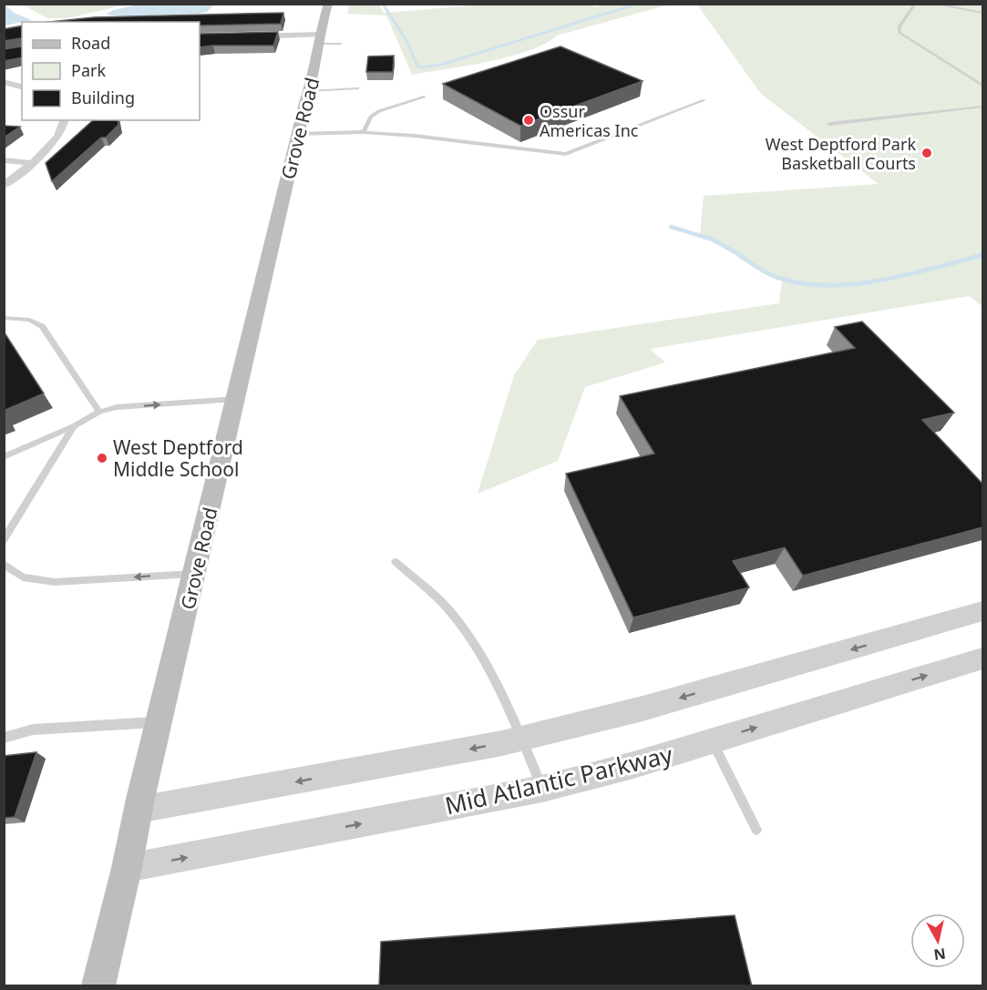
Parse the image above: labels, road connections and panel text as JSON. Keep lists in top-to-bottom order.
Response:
{
  "streets": {
    "main road": ["Grove Road"],
    "street": ["Mid Atlantic Parkway"]
  },
  "crossings": [
    ["Grove Road", "Mid Atlantic Parkway"]
  ],
  "places": ["Ossur Americas Inc", "West Deptford Park Basketball Courts", "West Deptford Middle School"],
  "legend": ["Road", "Park", "Building"],
  "north": "bottom"
}
